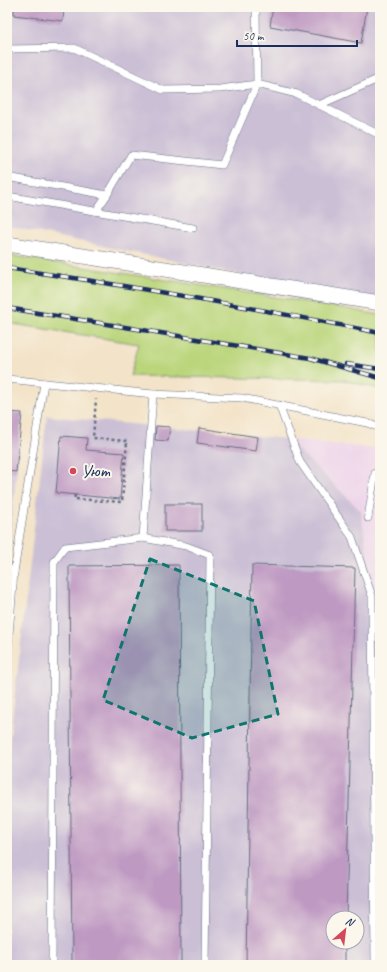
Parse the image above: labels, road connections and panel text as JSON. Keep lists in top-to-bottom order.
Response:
{
  "places": ["Уют"],
  "scale_bar": "50 m",
  "north": "top right"
}
